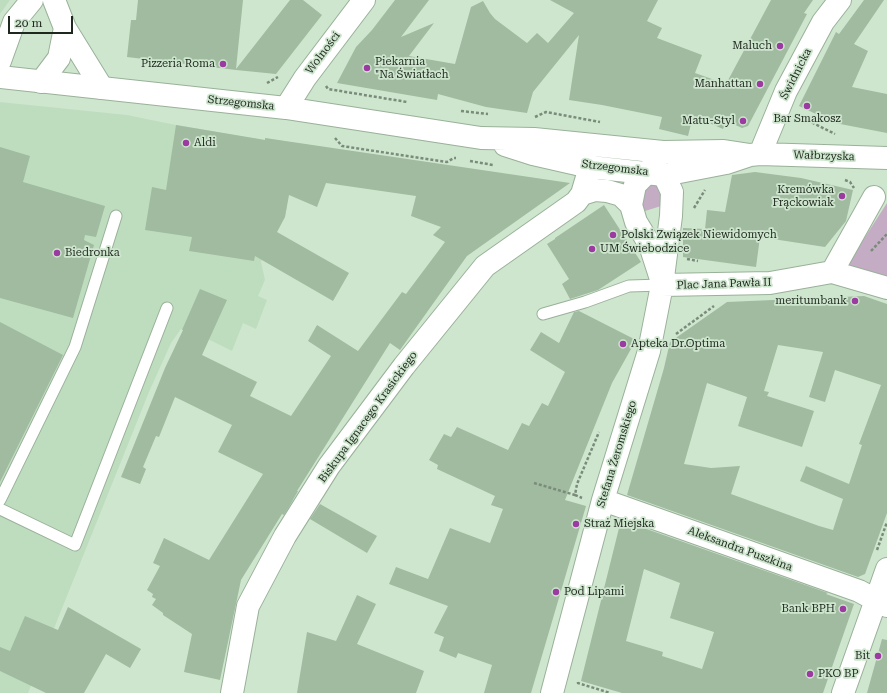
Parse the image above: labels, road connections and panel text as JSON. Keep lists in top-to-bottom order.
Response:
{
  "streets": {
    "street": [
      "Wolności",
      "Świdnicka",
      "Strzegomska",
      "Wałbrzyska",
      "Plac Jana Pawła II",
      "Biskupa Ignacego Krasickiego",
      "Stefana Żeromskiego",
      "Aleksandra Puszkina"
    ]
  },
  "crossings": [
    ["Wolności", "Strzegomska"],
    ["Świdnicka", "Strzegomska"],
    ["Świdnicka", "Wałbrzyska"],
    ["Strzegomska", "Wałbrzyska"],
    ["Strzegomska", "Biskupa Ignacego Krasickiego"],
    ["Strzegomska", "Stefana Żeromskiego"],
    ["Plac Jana Pawła II", "Stefana Żeromskiego"],
    ["Stefana Żeromskiego", "Aleksandra Puszkina"]
  ],
  "places": [
    "Maluch",
    "Pizzeria Roma",
    "Piekarnia \"Na Światłach",
    "Manhattan",
    "Bar Smakosz",
    "Matu-Styl",
    "Aldi",
    "Kremówka Frąckowiak",
    "Polski Związek Niewidomych",
    "UM Świebodzice",
    "Biedronka",
    "meritumbank",
    "Apteka Dr.Optima",
    "Straż Miejska",
    "Pod Lipami",
    "Bank BPH",
    "Bit",
    "PKO BP"
  ],
  "scale_bar": "20 m"
}
